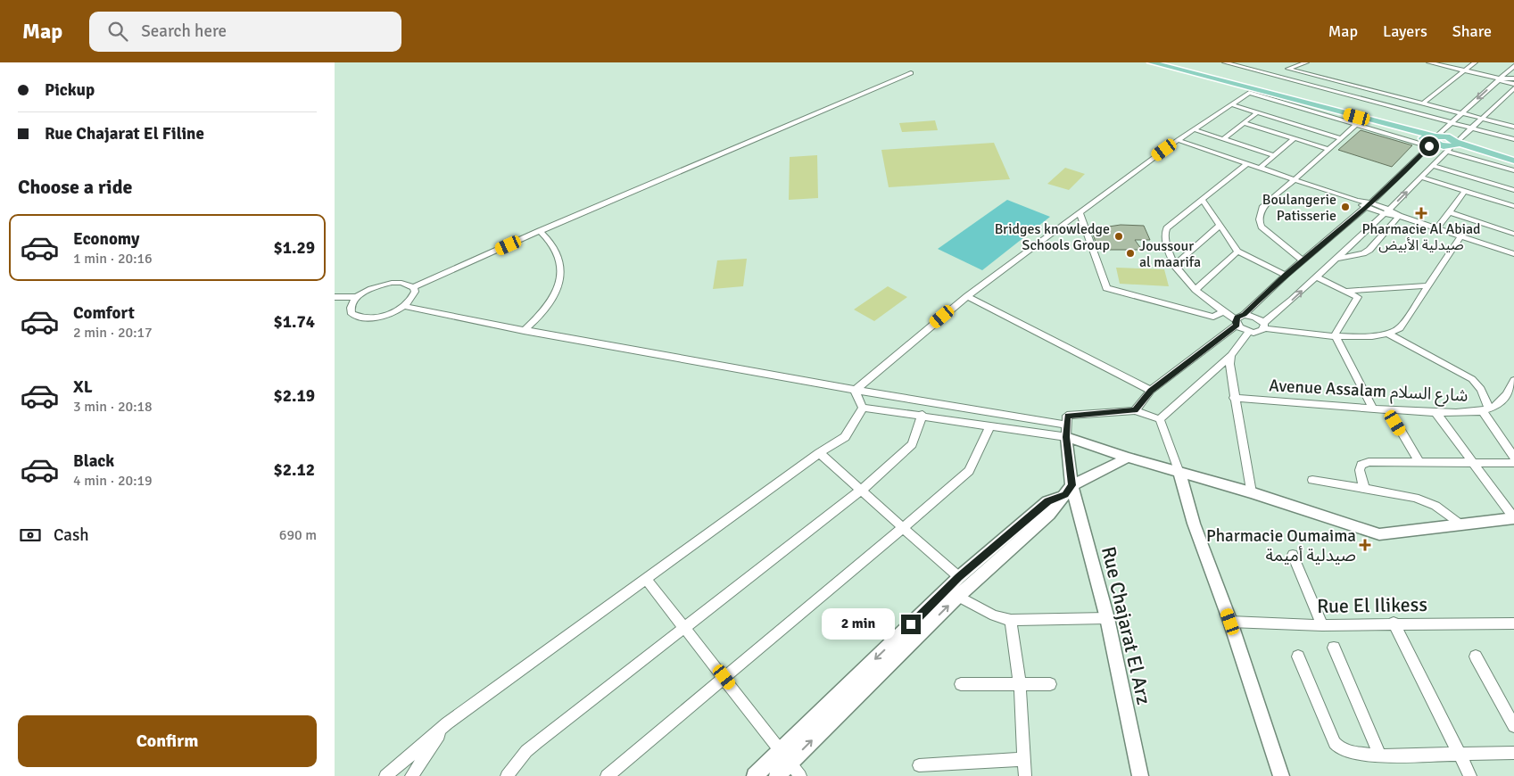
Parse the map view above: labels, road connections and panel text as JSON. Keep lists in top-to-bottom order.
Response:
{
  "streets": {
    "street": ["Avenue Assalam شارع السلام", "Rue El Ilikess", "Rue Chajarat El Arz"]
  },
  "places": {
    "other": ["Boulangerie Patisserie", "Bridges knowledge Schools Group", "Joussour al maarifa"],
    "health": ["Pharmacie Al Abiad صيدلية الأبيض", "Pharmacie Oumaima صيدلية أميمة"]
  },
  "page": {
    "header": "Map",
    "search": "Search here",
    "nav": ["Map", "Layers", "Share"],
    "banner": ["Pickup", "Rue Chajarat El Filine"],
    "heading": "Choose a ride",
    "list": [
      {
        "name": "Economy",
        "note": "1 min · 20:16",
        "value": "$1.29"
      },
      {
        "name": "Comfort",
        "note": "2 min · 20:17",
        "value": "$1.74"
      },
      {
        "name": "XL",
        "note": "3 min · 20:18",
        "value": "$2.19"
      },
      {
        "name": "Black",
        "note": "4 min · 20:19",
        "value": "$2.12"
      }
    ],
    "pay": ["Cash", "690 m"],
    "bubble": "2 min",
    "buttons": "Confirm"
  }
}
